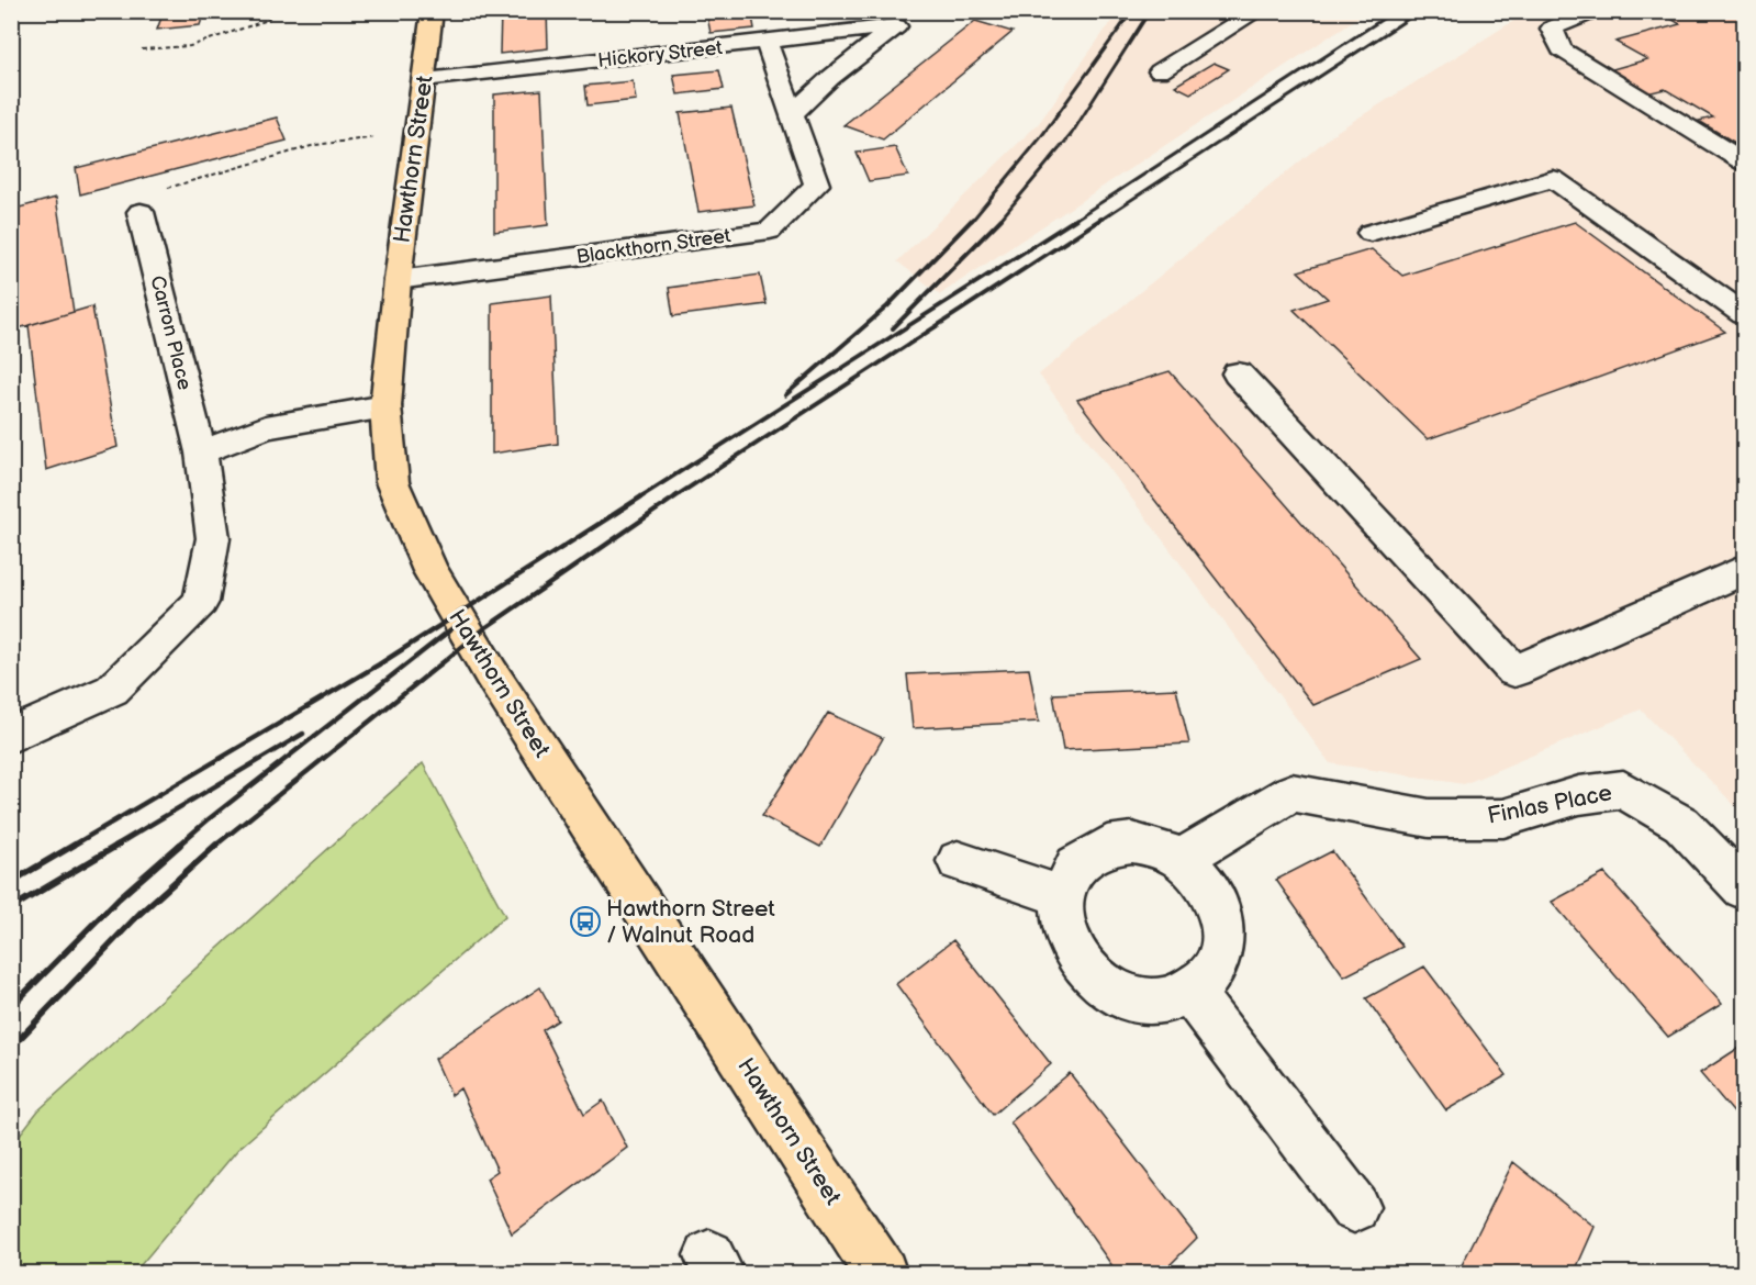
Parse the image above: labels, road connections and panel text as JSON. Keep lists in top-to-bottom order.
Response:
{
  "streets": {
    "main road": ["Hawthorn Street"],
    "street": [
      "Hickory Street",
      "Blackthorn Street",
      "Carron Place",
      "Finlas Place"
    ]
  },
  "crossings": [
    ["Hickory Street", "Hawthorn Street"],
    ["Hickory Street", "Blackthorn Street"],
    ["Hawthorn Street", "Blackthorn Street"]
  ],
  "places": {
    "bus stop": ["Hawthorn Street / Walnut Road"]
  }
}
